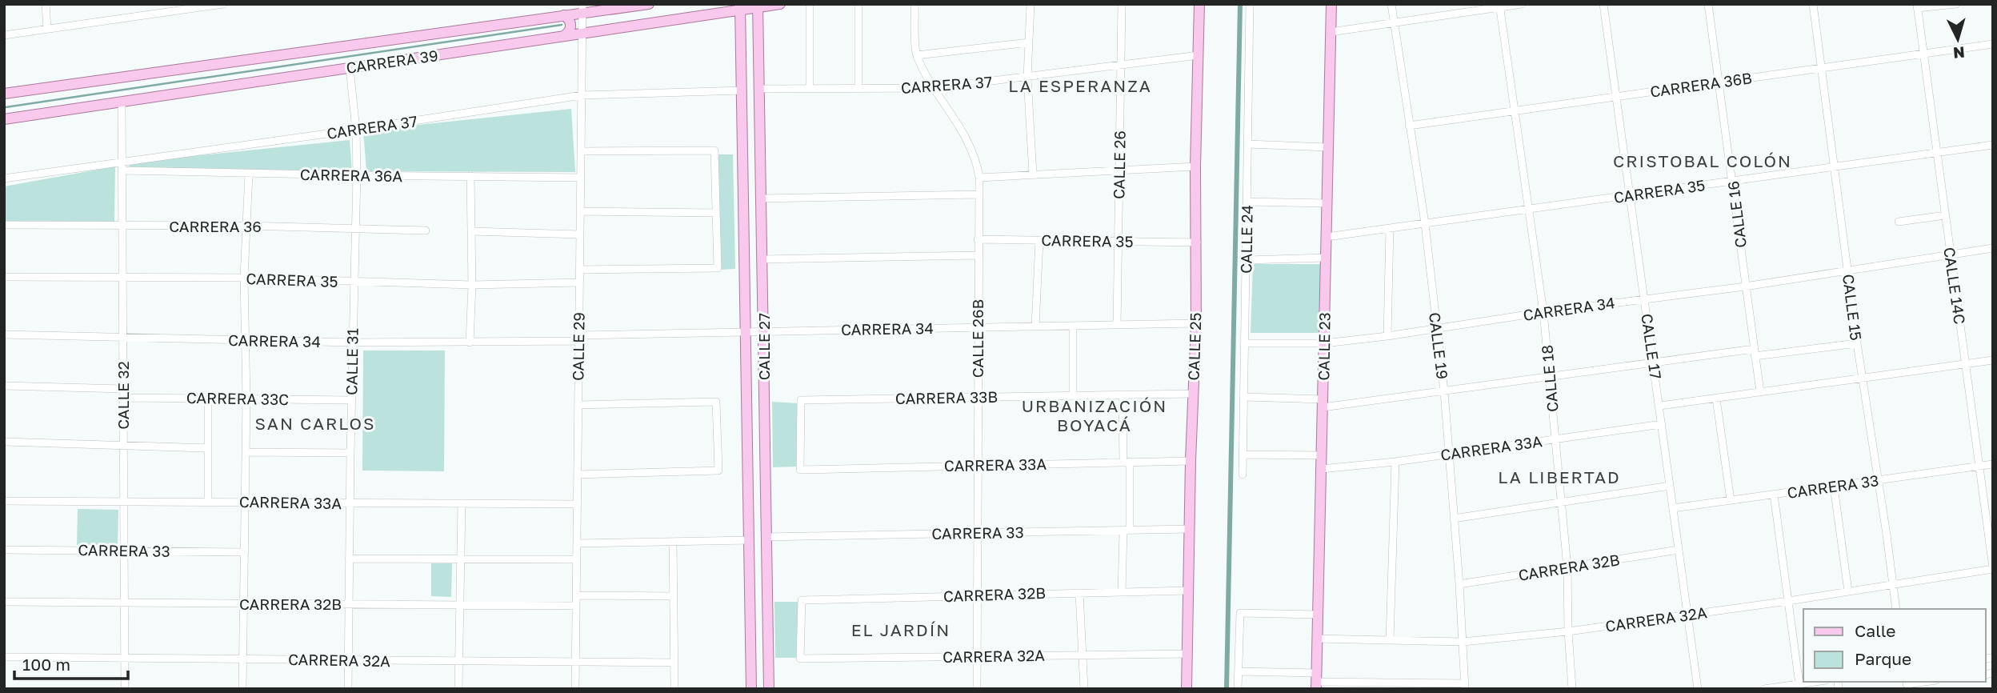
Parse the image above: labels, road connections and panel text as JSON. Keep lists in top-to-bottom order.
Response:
{
  "streets": {
    "main road": [
      "CARRERA 39",
      "CALLE 27",
      "CALLE 25",
      "CALLE 23"
    ],
    "street": [
      "CARRERA 37",
      "CARRERA 36B",
      "CALLE 26",
      "CARRERA 36A",
      "CARRERA 35",
      "CALLE 16",
      "CARRERA 36",
      "CALLE 24",
      "CALLE 14C",
      "CALLE 15",
      "CARRERA 34",
      "CALLE 26B",
      "CALLE 19",
      "CALLE 29",
      "CALLE 17",
      "CALLE 31",
      "CALLE 18",
      "CALLE 32",
      "CARRERA 33B",
      "CARRERA 33C",
      "CARRERA 33A",
      "CARRERA 33",
      "CARRERA 32B",
      "CARRERA 32A"
    ]
  },
  "crossings": [
    ["CARRERA 39", "CALLE 29"],
    ["CARRERA 39", "CALLE 27"],
    ["CARRERA 39", "CALLE 31"],
    ["CARRERA 39", "CALLE 32"],
    ["CARRERA 37", "CALLE 26"],
    ["CARRERA 37", "CARRERA 36A"],
    ["CARRERA 37", "CALLE 26B"],
    ["CARRERA 37", "CALLE 29"],
    ["CARRERA 37", "CALLE 27"],
    ["CARRERA 37", "CALLE 25"],
    ["CARRERA 37", "CALLE 31"],
    ["CARRERA 37", "CALLE 32"],
    ["CARRERA 36B", "CALLE 16"],
    ["CARRERA 36B", "CALLE 14C"],
    ["CARRERA 36B", "CALLE 15"],
    ["CARRERA 36B", "CALLE 19"],
    ["CARRERA 36B", "CALLE 17"],
    ["CARRERA 36B", "CALLE 18"],
    ["CALLE 26", "CARRERA 35"],
    ["CALLE 26", "CARRERA 34"],
    ["CARRERA 36A", "CALLE 29"],
    ["CARRERA 36A", "CALLE 31"],
    ["CARRERA 36A", "CALLE 32"],
    ["CARRERA 35", "CALLE 16"],
    ["CARRERA 35", "CALLE 14C"],
    ["CARRERA 35", "CALLE 15"],
    ["CARRERA 35", "CALLE 26B"],
    ["CARRERA 35", "CALLE 19"],
    ["CARRERA 35", "CALLE 29"],
    ["CARRERA 35", "CALLE 25"],
    ["CARRERA 35", "CALLE 23"],
    ["CARRERA 35", "CALLE 17"],
    ["CARRERA 35", "CALLE 31"],
    ["CARRERA 35", "CALLE 18"],
    ["CARRERA 35", "CALLE 32"],
    ["CALLE 16", "CARRERA 34"],
    ["CARRERA 36", "CALLE 31"],
    ["CARRERA 36", "CALLE 32"],
    ["CALLE 24", "CARRERA 34"],
    ["CALLE 14C", "CARRERA 34"],
    ["CALLE 14C", "CARRERA 33"],
    ["CALLE 14C", "CARRERA 32A"],
    ["CALLE 15", "CARRERA 34"],
    ["CALLE 15", "CARRERA 33"],
    ["CALLE 15", "CARRERA 32A"],
    ["CARRERA 34", "CALLE 26B"],
    ["CARRERA 34", "CALLE 19"],
    ["CARRERA 34", "CALLE 29"],
    ["CARRERA 34", "CALLE 27"],
    ["CARRERA 34", "CALLE 25"],
    ["CARRERA 34", "CALLE 23"],
    ["CARRERA 34", "CALLE 17"],
    ["CARRERA 34", "CALLE 31"],
    ["CARRERA 34", "CALLE 18"],
    ["CARRERA 34", "CALLE 32"],
    ["CALLE 26B", "CARRERA 33B"],
    ["CALLE 26B", "CARRERA 33A"],
    ["CALLE 26B", "CARRERA 33"],
    ["CALLE 26B", "CARRERA 32B"],
    ["CALLE 26B", "CARRERA 32A"],
    ["CALLE 19", "CARRERA 33A"],
    ["CALLE 19", "CARRERA 32B"],
    ["CALLE 19", "CARRERA 32A"],
    ["CALLE 29", "CARRERA 33A"],
    ["CALLE 29", "CARRERA 32B"],
    ["CALLE 29", "CARRERA 32A"],
    ["CALLE 27", "CARRERA 33"],
    ["CALLE 25", "CARRERA 33B"],
    ["CALLE 25", "CARRERA 33A"],
    ["CALLE 25", "CARRERA 33"],
    ["CALLE 25", "CARRERA 32B"],
    ["CALLE 25", "CARRERA 32A"],
    ["CALLE 23", "CARRERA 33A"],
    ["CALLE 23", "CARRERA 32A"],
    ["CALLE 17", "CARRERA 33A"],
    ["CALLE 17", "CARRERA 33"],
    ["CALLE 17", "CARRERA 32B"],
    ["CALLE 17", "CARRERA 32A"],
    ["CALLE 31", "CARRERA 33C"],
    ["CALLE 31", "CARRERA 33A"],
    ["CALLE 31", "CARRERA 32B"],
    ["CALLE 31", "CARRERA 32A"],
    ["CALLE 18", "CARRERA 33A"],
    ["CALLE 18", "CARRERA 32B"],
    ["CALLE 18", "CARRERA 32A"],
    ["CALLE 32", "CARRERA 33C"],
    ["CALLE 32", "CARRERA 33A"],
    ["CALLE 32", "CARRERA 33"],
    ["CALLE 32", "CARRERA 32B"],
    ["CALLE 32", "CARRERA 32A"],
    ["CARRERA 33B", "CARRERA 33A"],
    ["CARRERA 32B", "CARRERA 32A"]
  ],
  "districts": [
    "LA ESPERANZA",
    "CRISTOBAL COLÓN",
    "URBANIZACIÓN BOYACÁ",
    "SAN CARLOS",
    "LA LIBERTAD",
    "EL JARDÍN"
  ],
  "legend": ["Calle", "Parque"],
  "scale_bar": "100 m",
  "north": "bottom"
}
